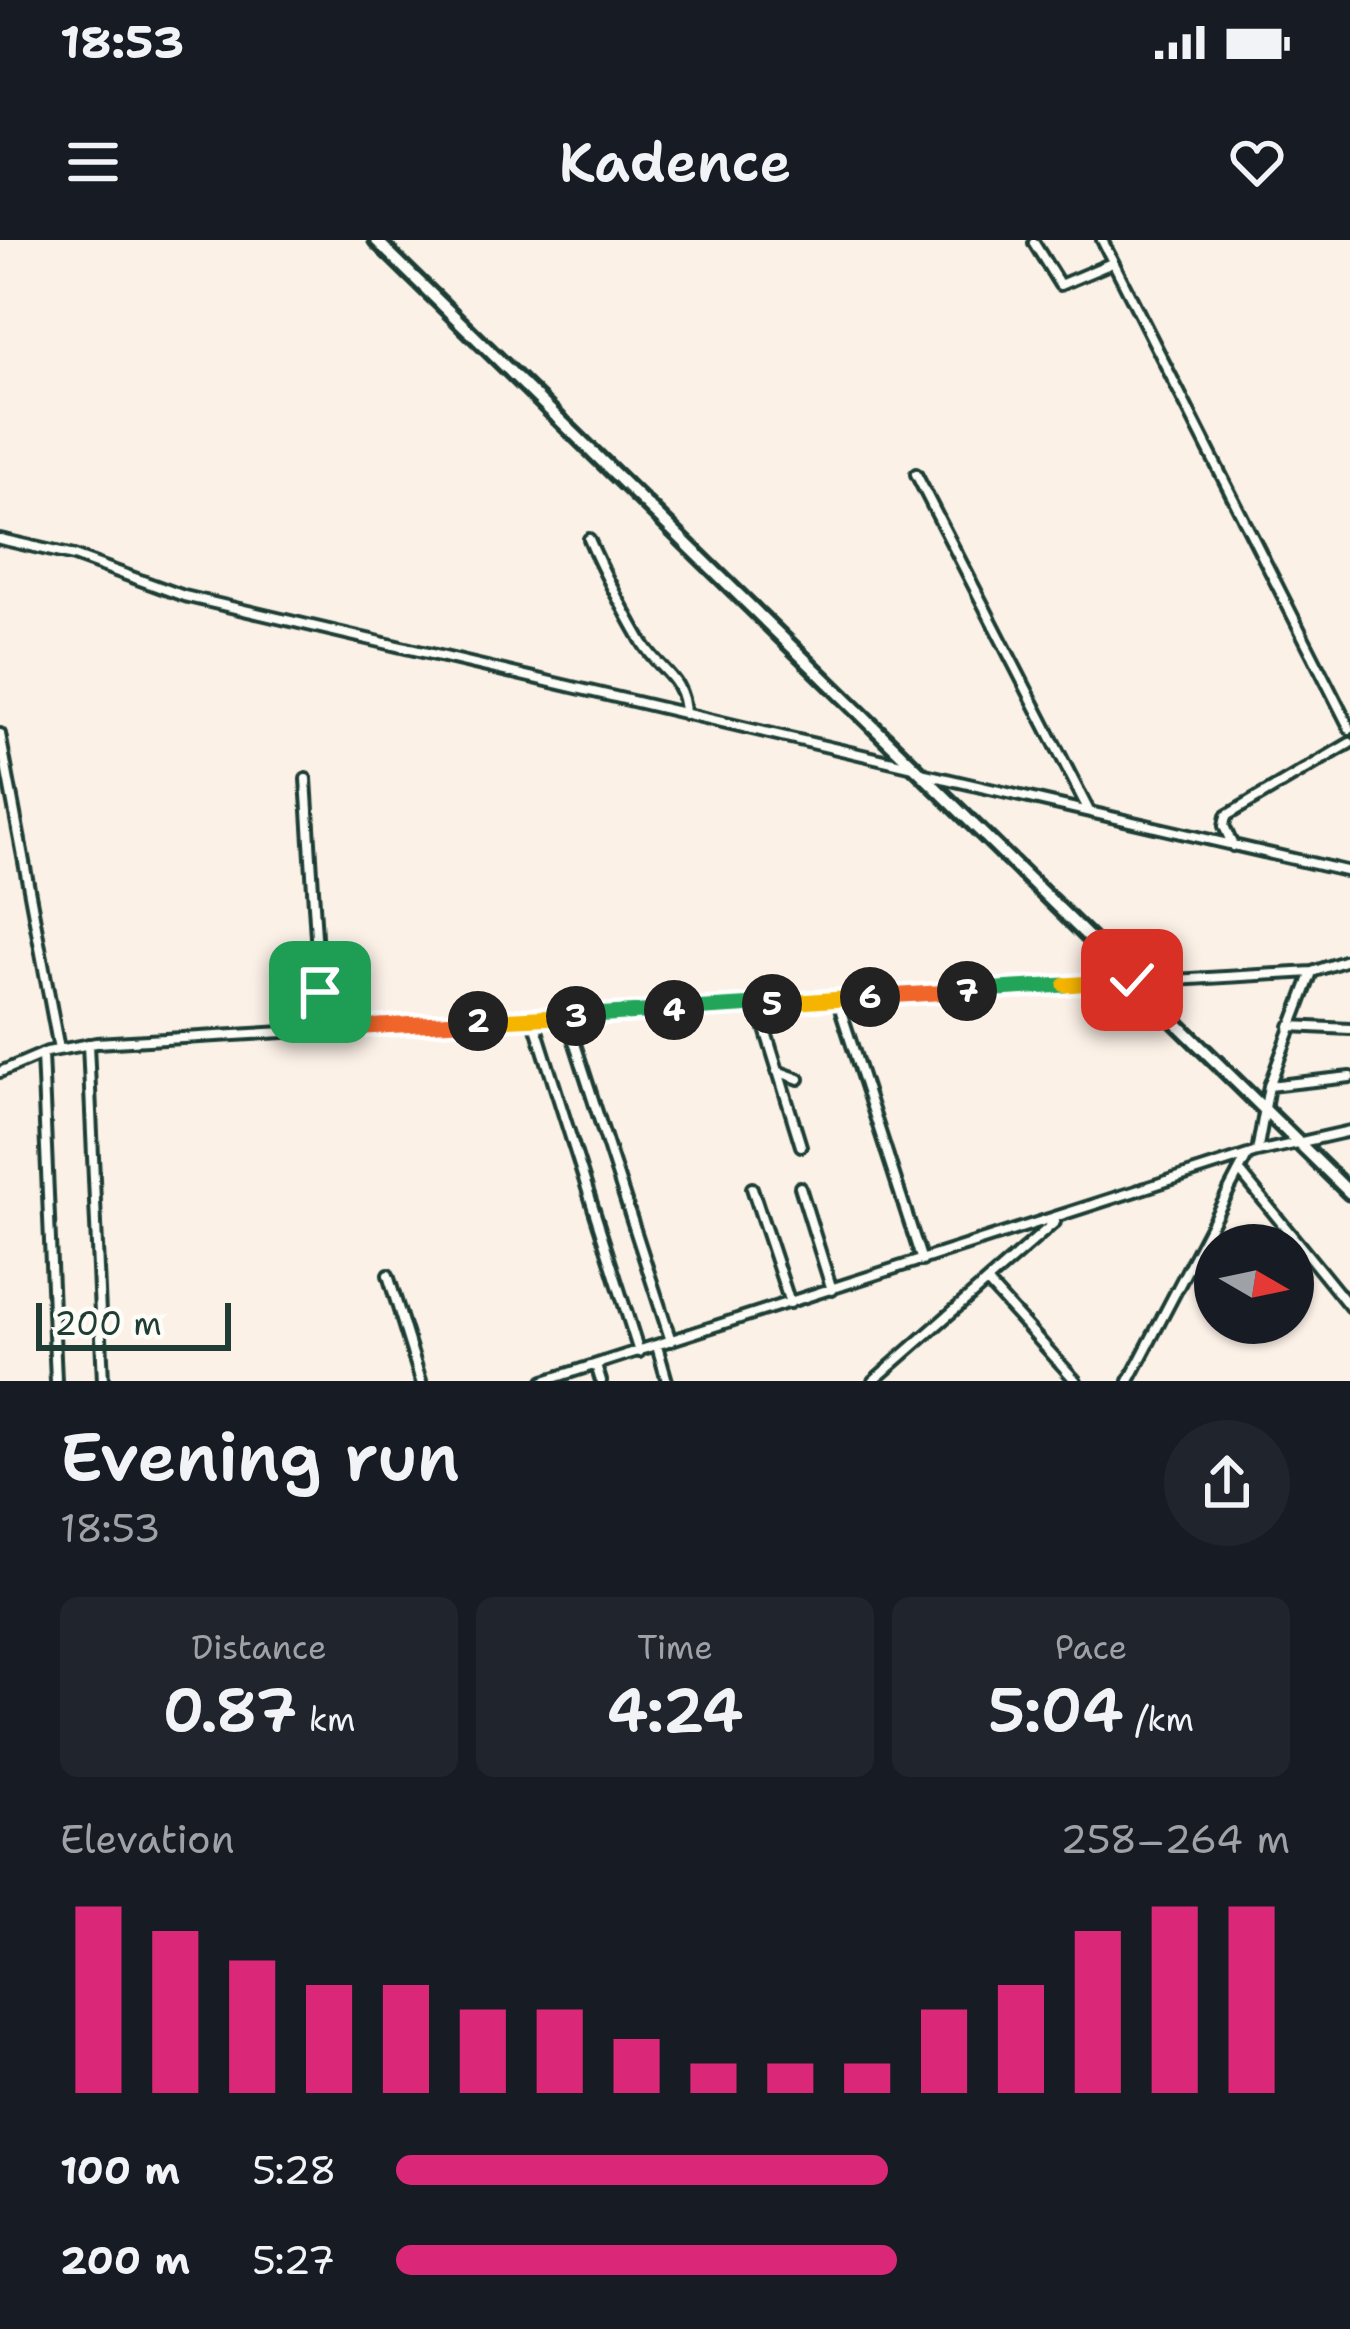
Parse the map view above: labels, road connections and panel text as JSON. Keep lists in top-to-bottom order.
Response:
{
  "scale_bar": "200 m",
  "north": "right",
  "page": {
    "status": "18:53",
    "header": "Kadence",
    "pins": [
      "7",
      "6",
      "5",
      "4",
      "3",
      "2"
    ],
    "scale": "200 m",
    "heading": ["Evening run", "18:53"],
    "stats": [
      ["Distance", "0.87 km"],
      ["Time", "4:24"],
      ["Pace", "5:04 /km"]
    ],
    "chart": ["Elevation", "258–264 m"],
    "list": [
      {
        "name": "100 m",
        "note": "5:28"
      },
      {
        "name": "200 m",
        "note": "5:27"
      }
    ]
  }
}
